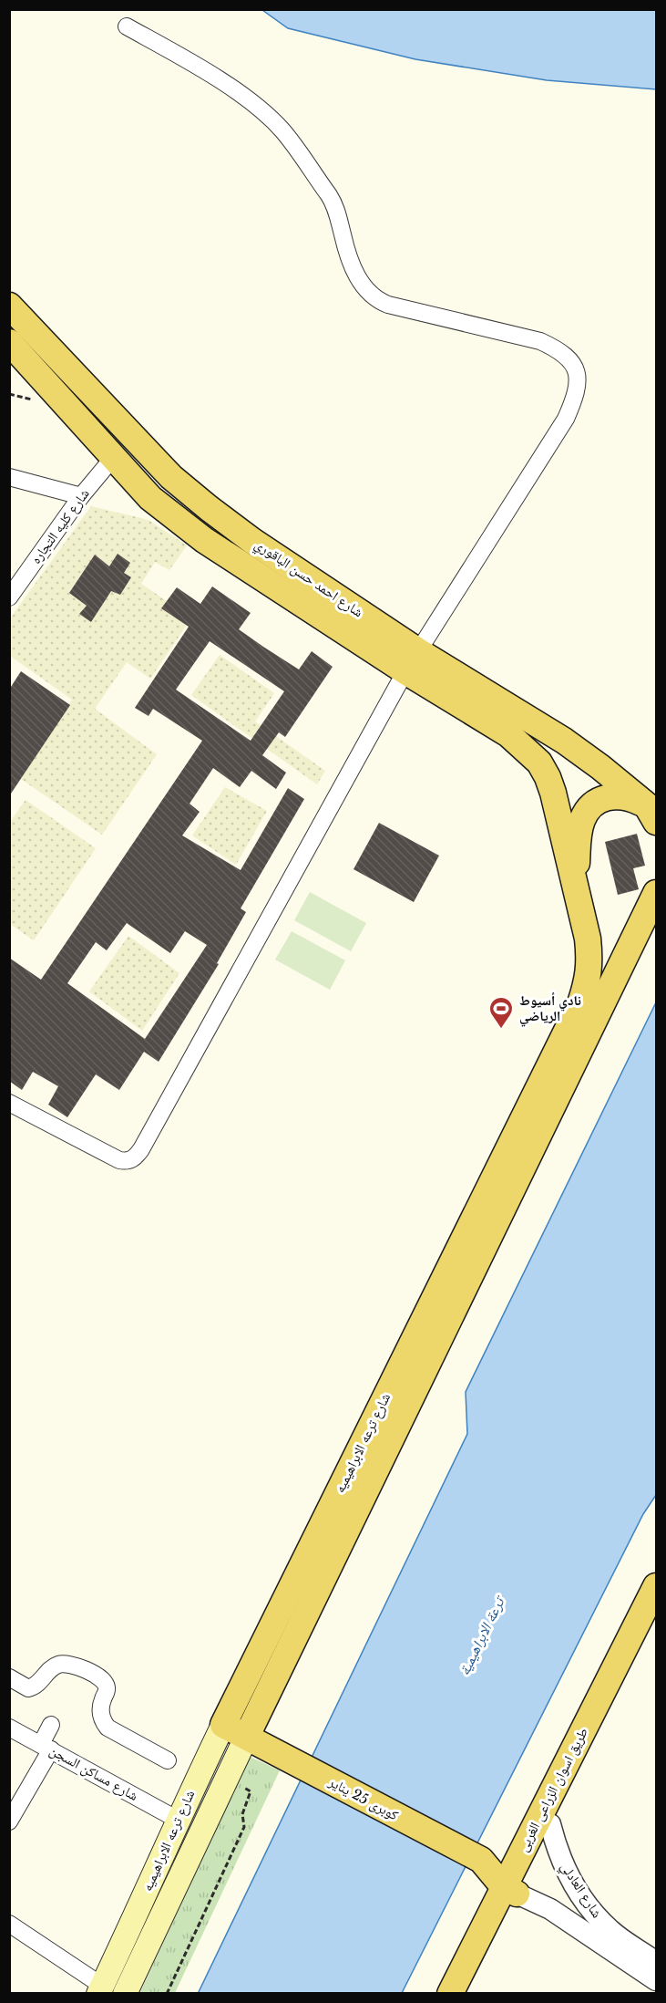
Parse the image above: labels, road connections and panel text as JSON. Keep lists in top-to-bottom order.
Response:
{
  "streets": {
    "main road": [
      "شارع احمد حسن الباقوري",
      "شارع ترعه الابراهيميه",
      "طريق اسوان الزراعى الغربى",
      "كوبرى 25 يناير"
    ],
    "street": ["شارع كليه التجاره", "شارع مساكن السجن", "شارع العادلي"]
  },
  "crossings": [
    ["شارع كليه التجاره", "شارع احمد حسن الباقوري"],
    ["شارع احمد حسن الباقوري", "شارع ترعه الابراهيميه"],
    ["شارع ترعه الابراهيميه", "شارع مساكن السجن"],
    ["شارع ترعه الابراهيميه", "كوبرى 25 يناير"],
    ["طريق اسوان الزراعى الغربى", "كوبرى 25 يناير"],
    ["طريق اسوان الزراعى الغربى", "شارع العادلي"],
    ["كوبرى 25 يناير", "شارع العادلي"]
  ],
  "water": ["ترعة الابراهيمية"],
  "places": {
    "sports": ["نادي أسيوط الرياضي"]
  }
}
